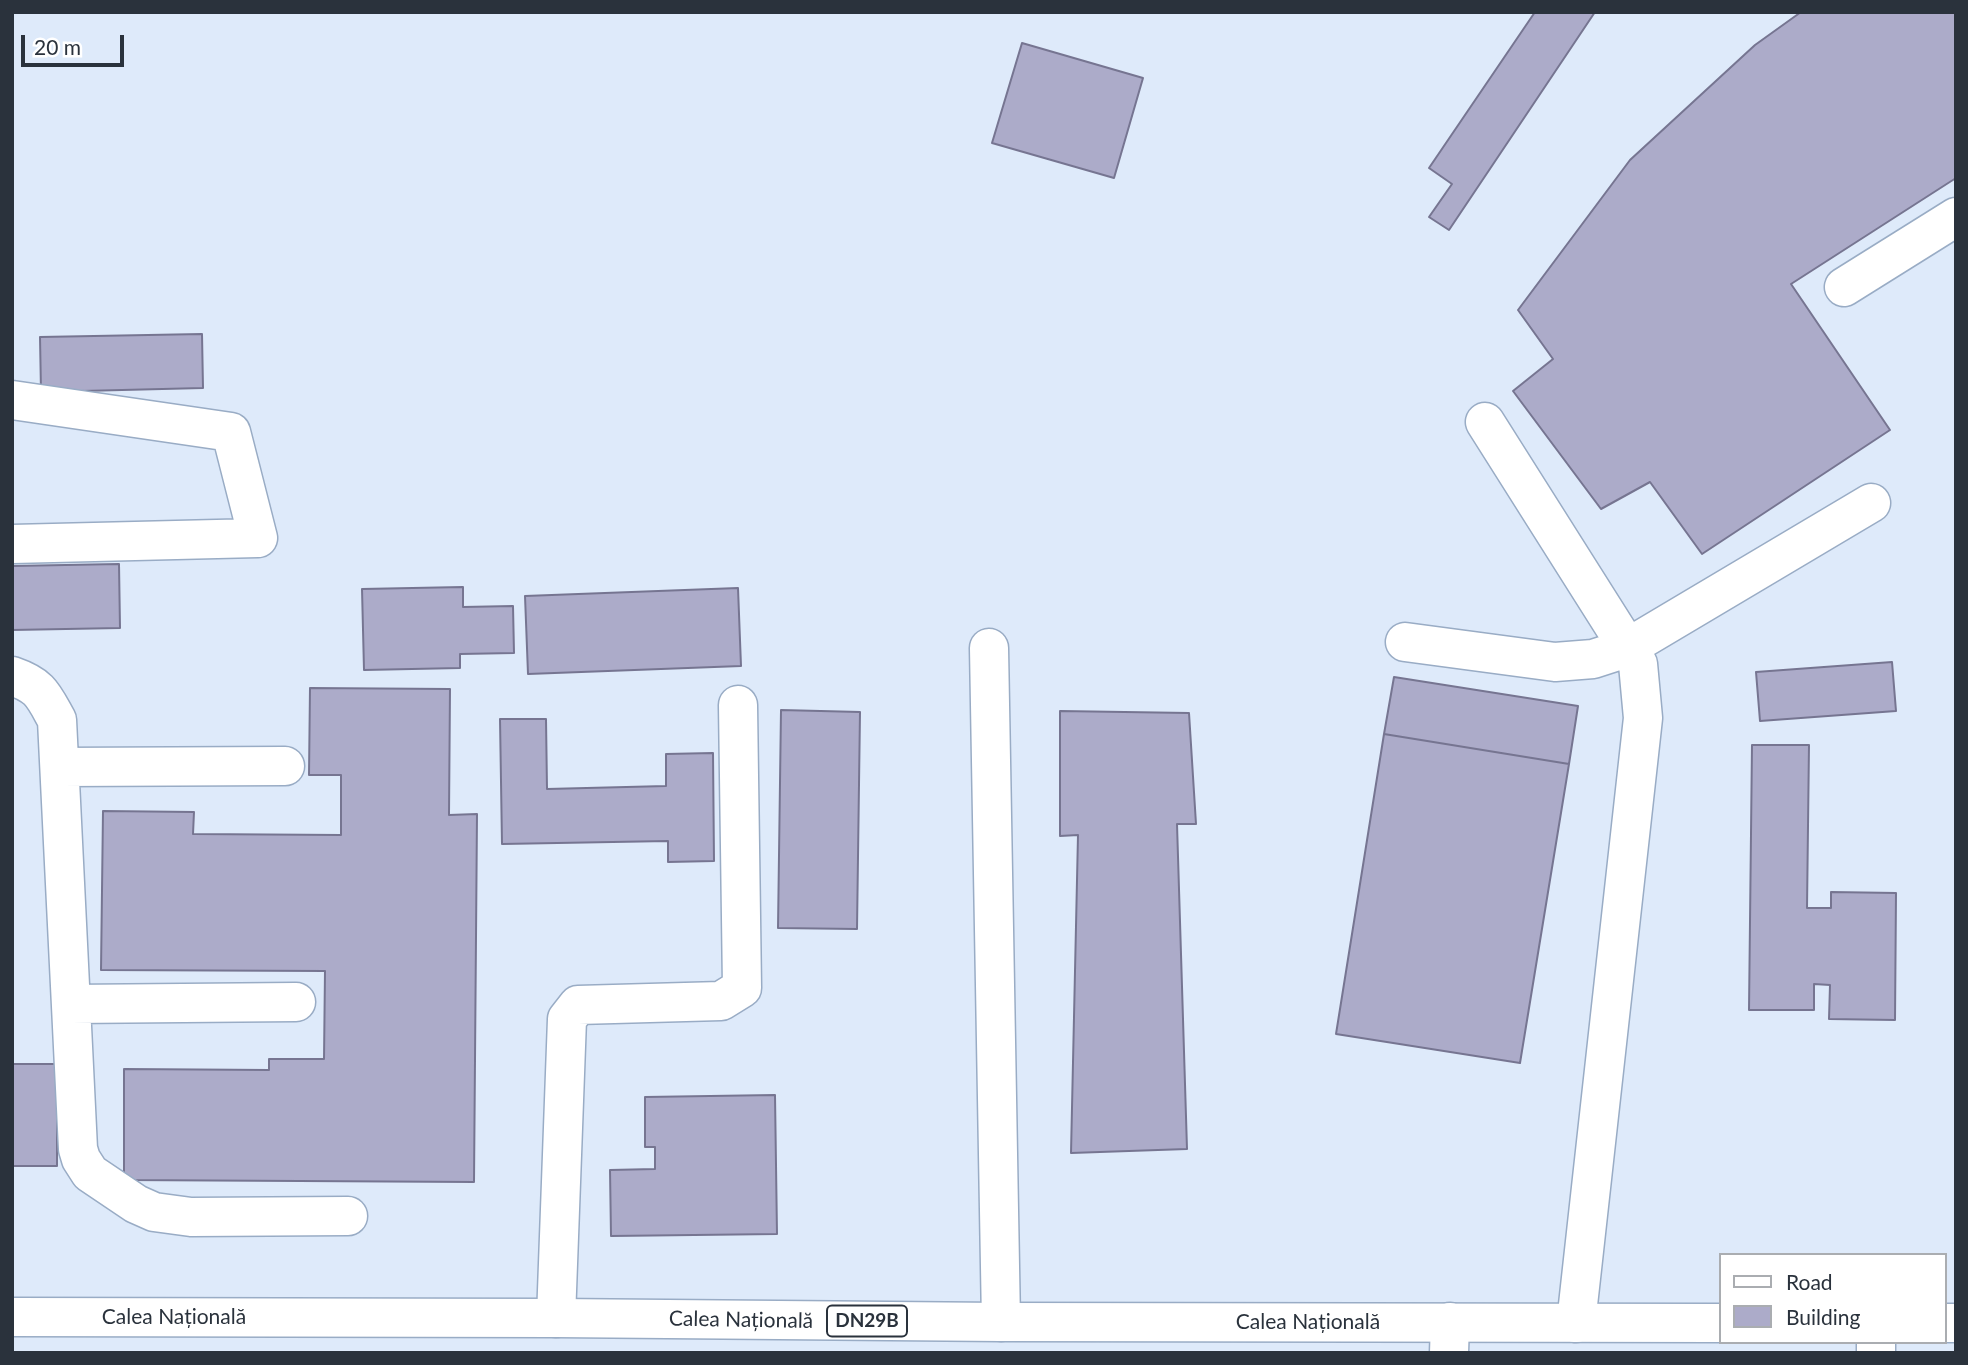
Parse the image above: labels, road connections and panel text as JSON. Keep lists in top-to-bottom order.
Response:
{
  "streets": {
    "main road": ["Calea Națională", "DN29B"]
  },
  "legend": ["Road", "Building"],
  "scale_bar": "20 m"
}
